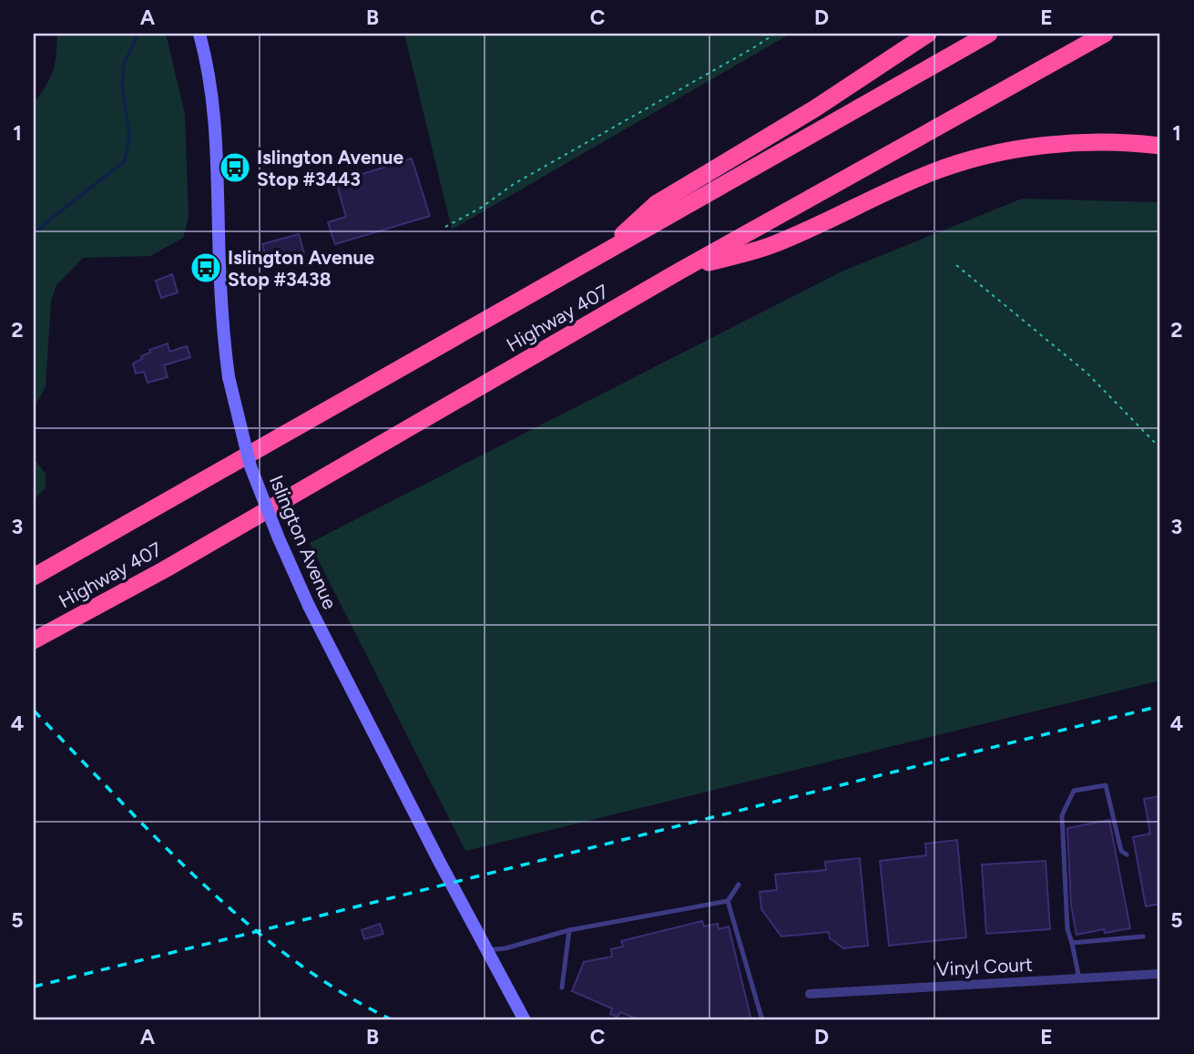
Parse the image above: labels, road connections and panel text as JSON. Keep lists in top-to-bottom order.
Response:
{
  "streets": {
    "highway": ["Highway 407"],
    "main road": ["Islington Avenue"],
    "street": ["Vinyl Court"]
  },
  "places": {
    "bus stop": ["Islington Avenue Stop #3443", "Islington Avenue Stop #3438"]
  },
  "grid": {
    "columns": [
      "A",
      "B",
      "C",
      "D",
      "E"
    ],
    "rows": [
      "1",
      "2",
      "3",
      "4",
      "5"
    ]
  }
}
